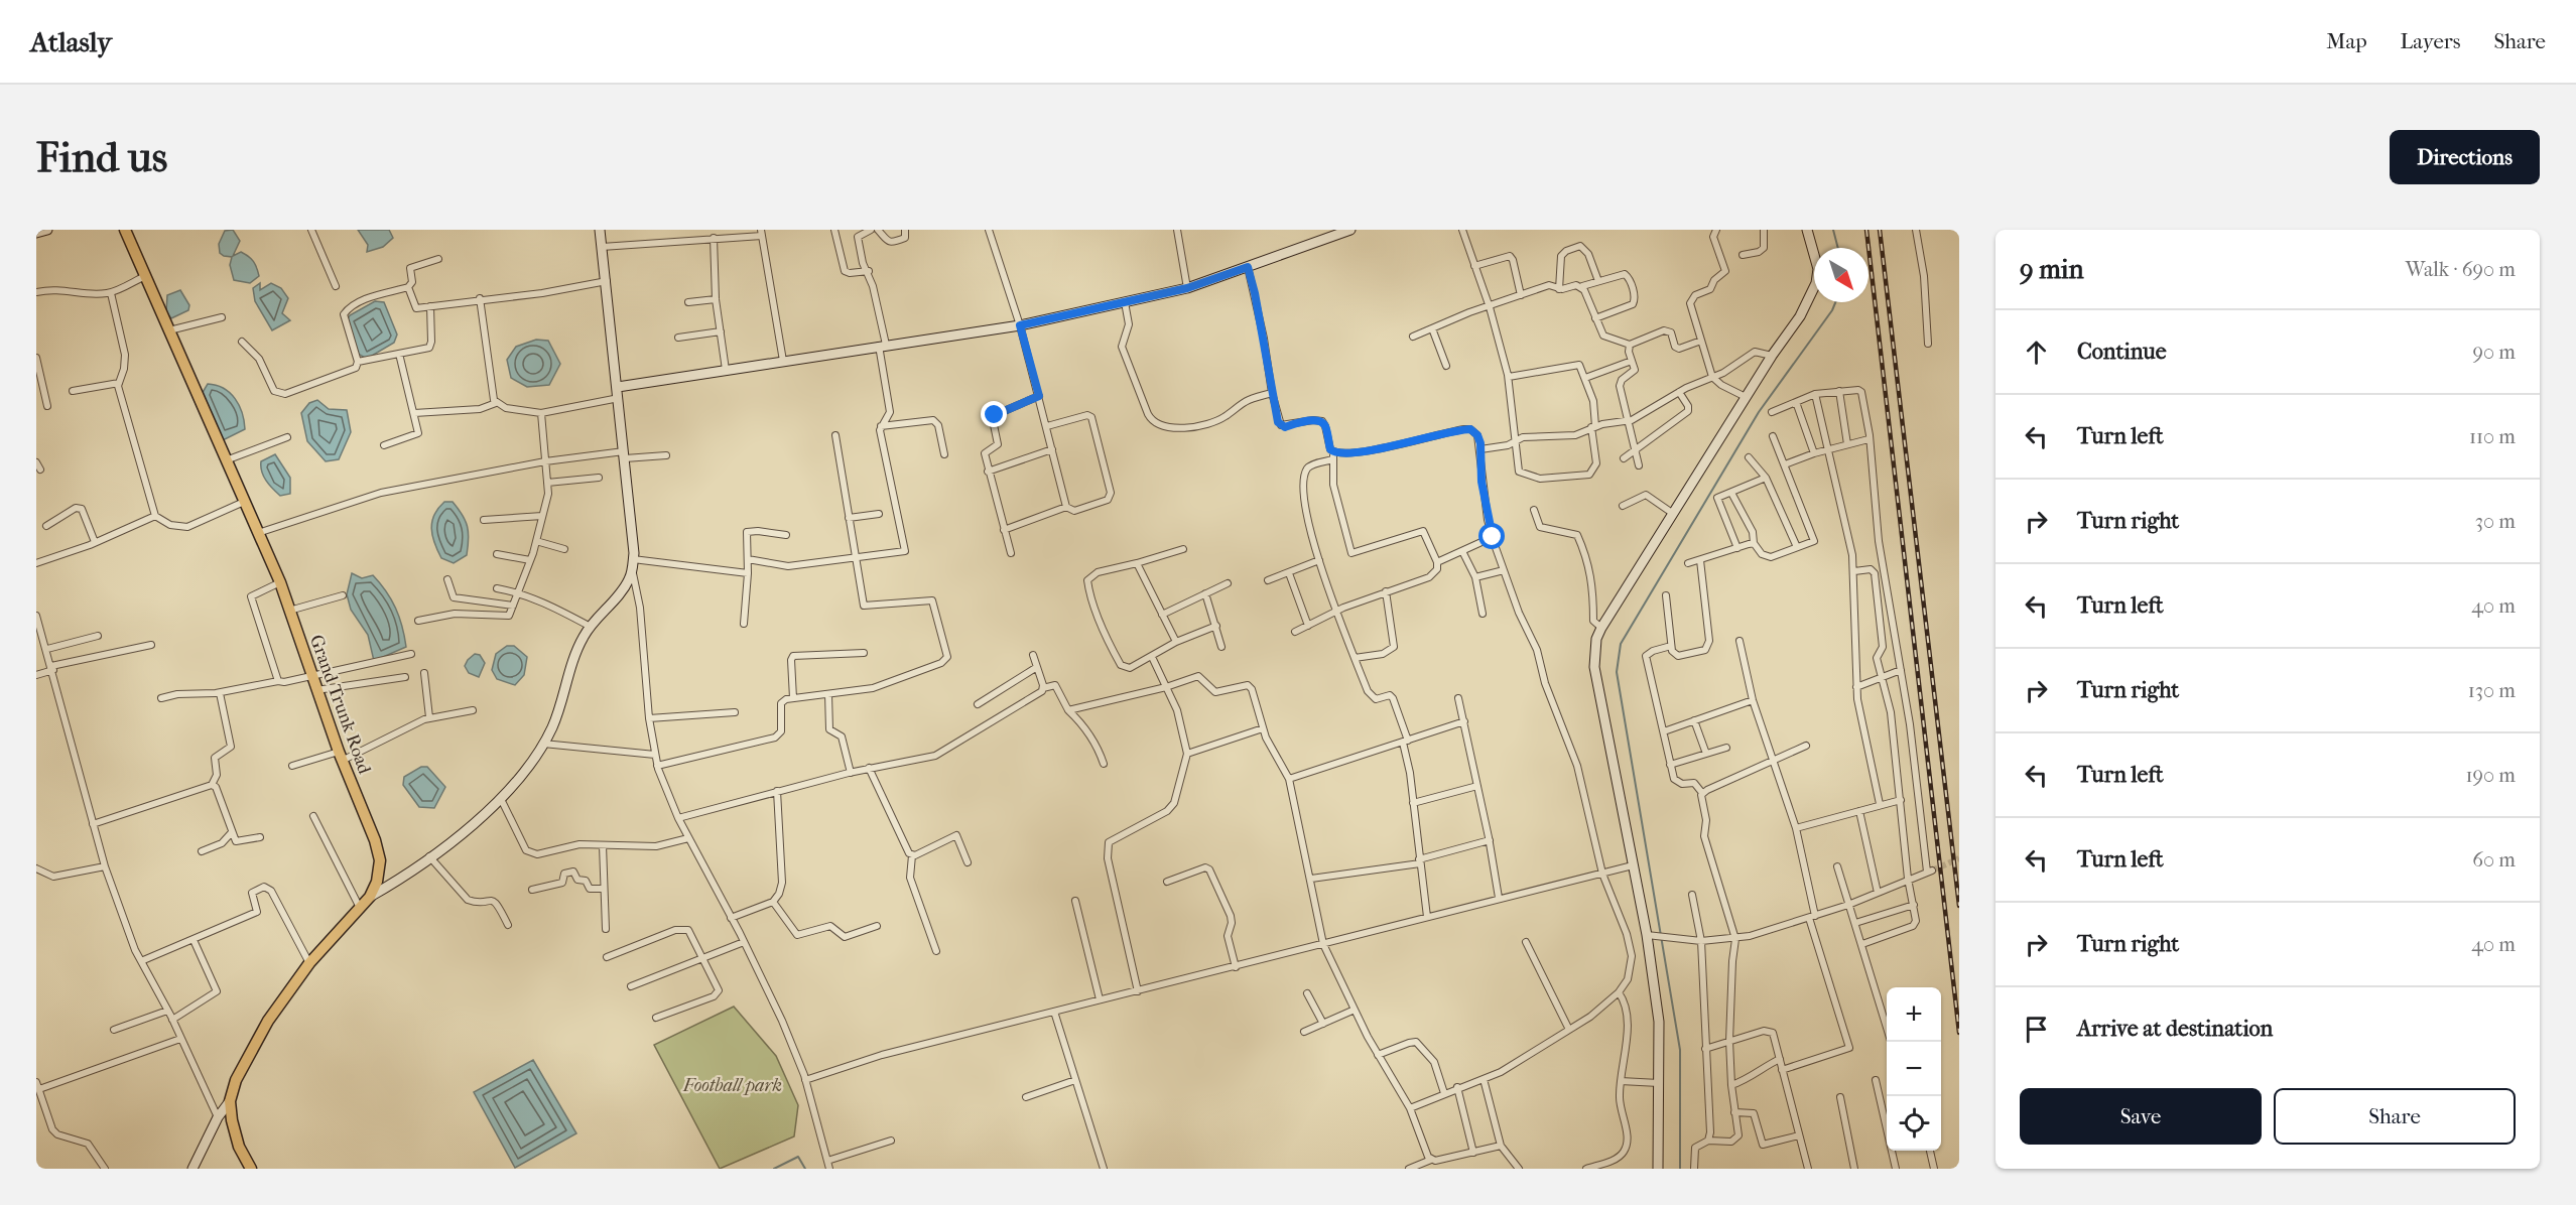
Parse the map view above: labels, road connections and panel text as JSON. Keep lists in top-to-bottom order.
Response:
{
  "streets": {
    "main road": ["Grand Trunk Road"]
  },
  "parks": ["Football park"],
  "north": "bottom right",
  "page": {
    "header": "Atlasly",
    "nav": ["Map", "Layers", "Share"],
    "buttons": [
      "Directions",
      ["Save", "Share"]
    ],
    "title": "Find us",
    "heading": ["9 min", "Walk · 690 m"],
    "list": [
      ["Continue", "90 m"],
      ["Turn left", "110 m"],
      ["Turn right", "30 m"],
      ["Turn left", "40 m"],
      ["Turn right", "130 m"],
      ["Turn left", "190 m"],
      ["Turn left", "60 m"],
      ["Turn right", "40 m"],
      "Arrive at destination"
    ],
    "map_buttons": ["+", "−"]
  }
}
